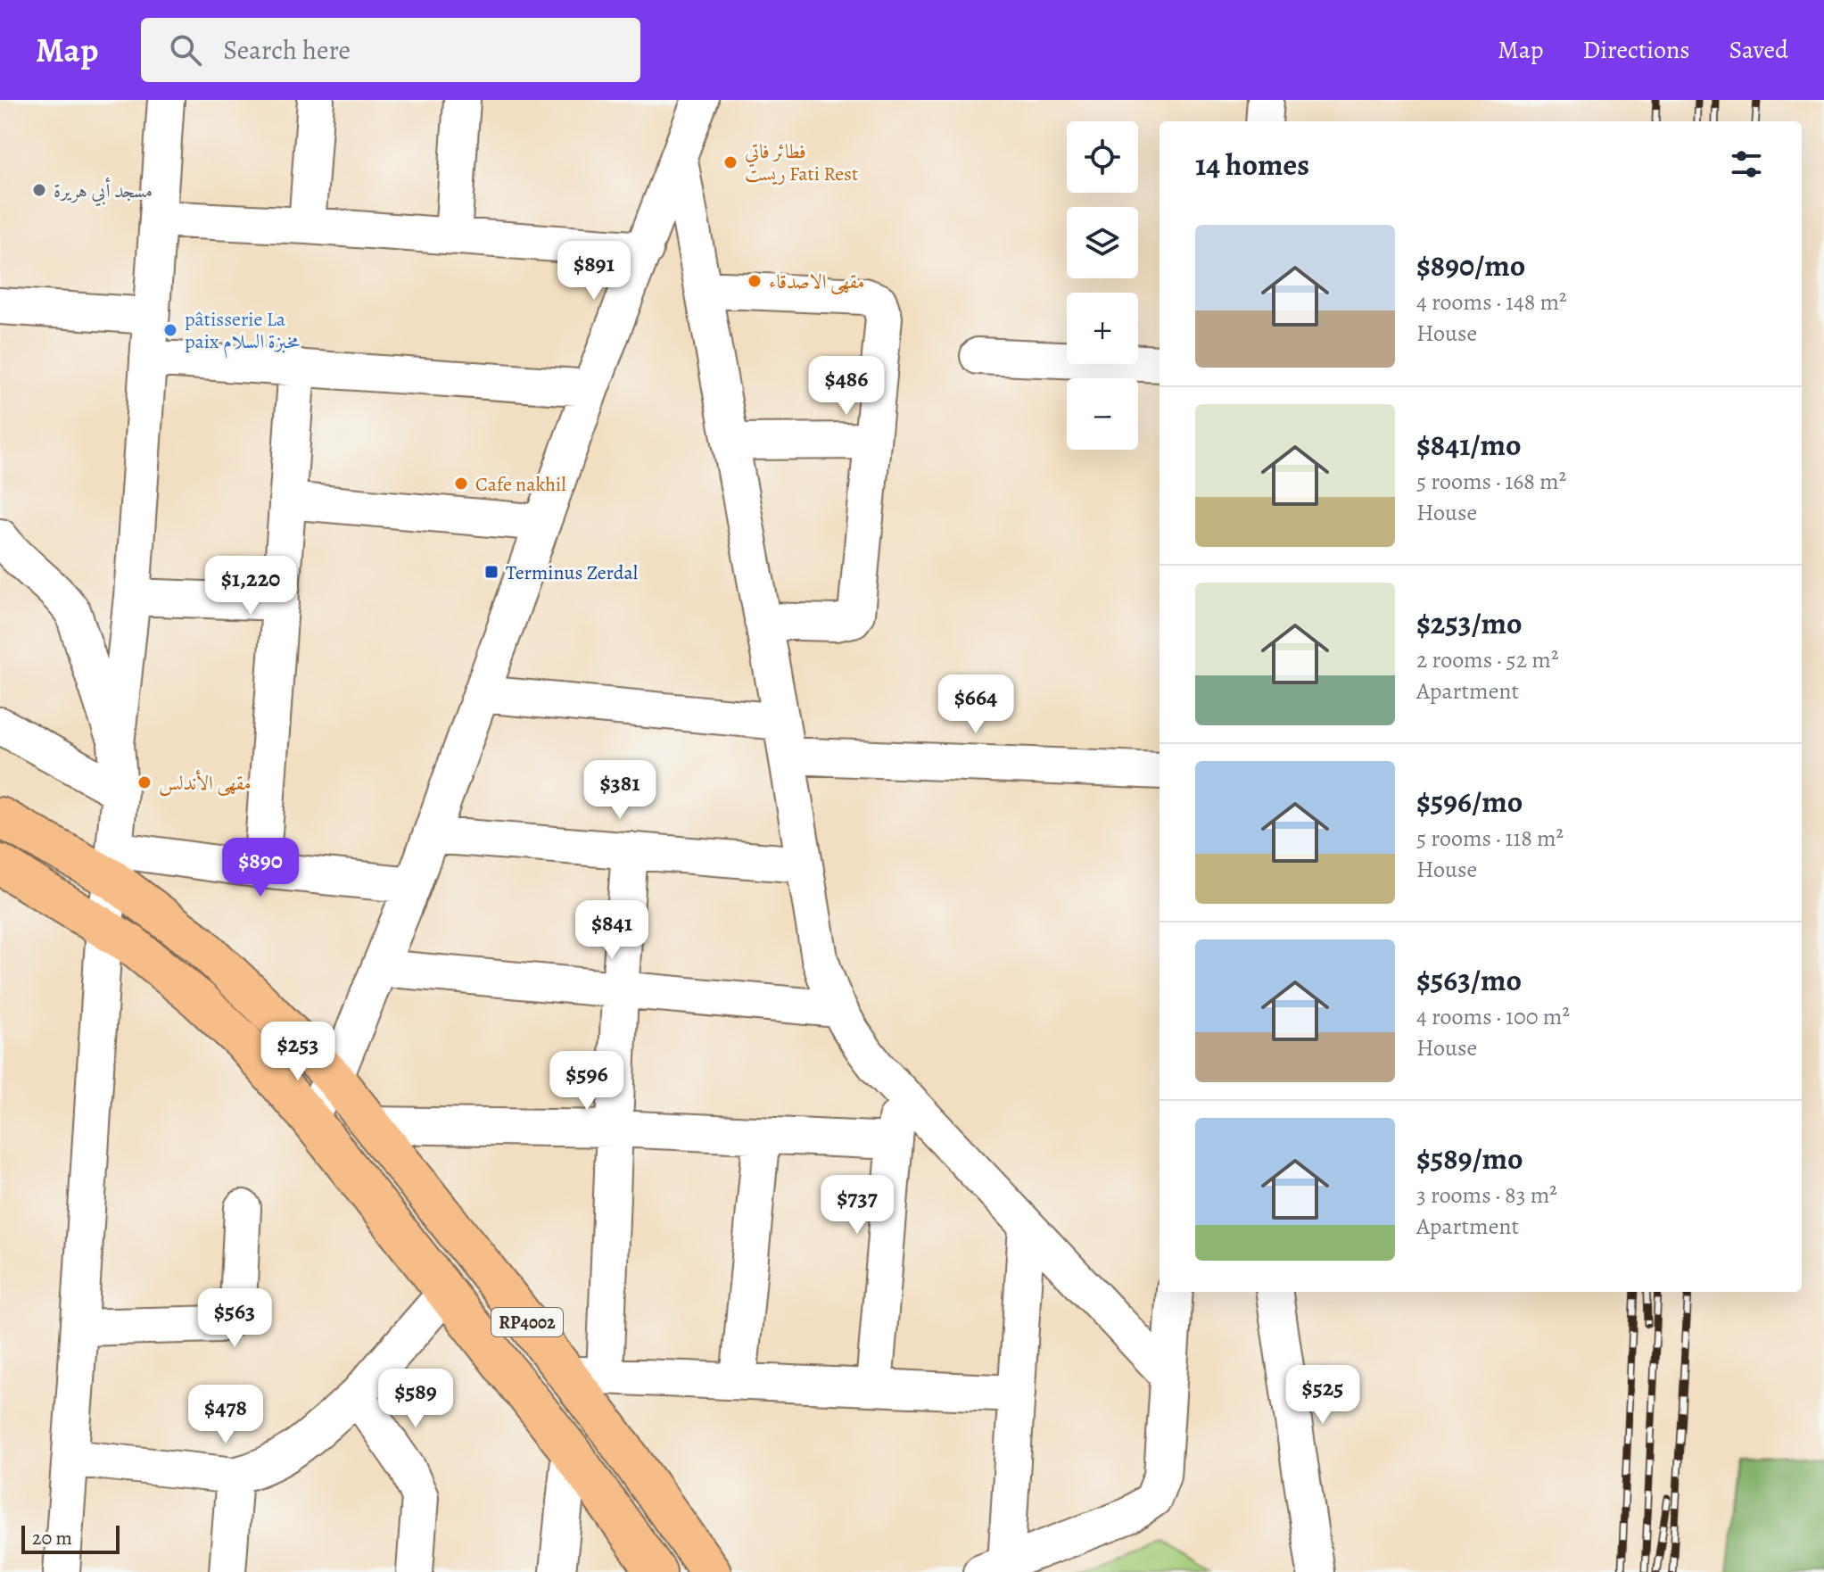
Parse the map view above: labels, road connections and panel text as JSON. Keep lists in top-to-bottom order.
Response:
{
  "streets": {
    "highway": ["RP4002"]
  },
  "places": {
    "other": [
      "فطائر فاتي ريست Fati Rest",
      "مسجد أبي هريرة",
      "مقهى الاصدقاء",
      "pâtisserie La paix مخبزة السلام",
      "Cafe nakhil",
      "مقهى الأندلس"
    ],
    "transit": ["Terminus Zerdal"]
  },
  "scale_bar": "20 m",
  "page": {
    "header": "Map",
    "search": "Search here",
    "nav": ["Map", "Directions", "Saved"],
    "map_buttons": ["+", "−"],
    "heading": "14 homes",
    "list": [
      {
        "name": "$890/mo",
        "note": "4 rooms · 148 m² · House"
      },
      {
        "name": "$841/mo",
        "note": "5 rooms · 168 m² · House"
      },
      {
        "name": "$253/mo",
        "note": "2 rooms · 52 m² · Apartment"
      },
      {
        "name": "$596/mo",
        "note": "5 rooms · 118 m² · House"
      },
      {
        "name": "$563/mo",
        "note": "4 rooms · 100 m² · House"
      },
      {
        "name": "$589/mo",
        "note": "3 rooms · 83 m² · Apartment"
      }
    ],
    "price": [
      "$891",
      "$486",
      "$1,220",
      "$664",
      "$381",
      "$890",
      "$841",
      "$253",
      "$596",
      "$737",
      "$563",
      "$525",
      "$589",
      "$478"
    ],
    "scale": "20 m"
  }
}
